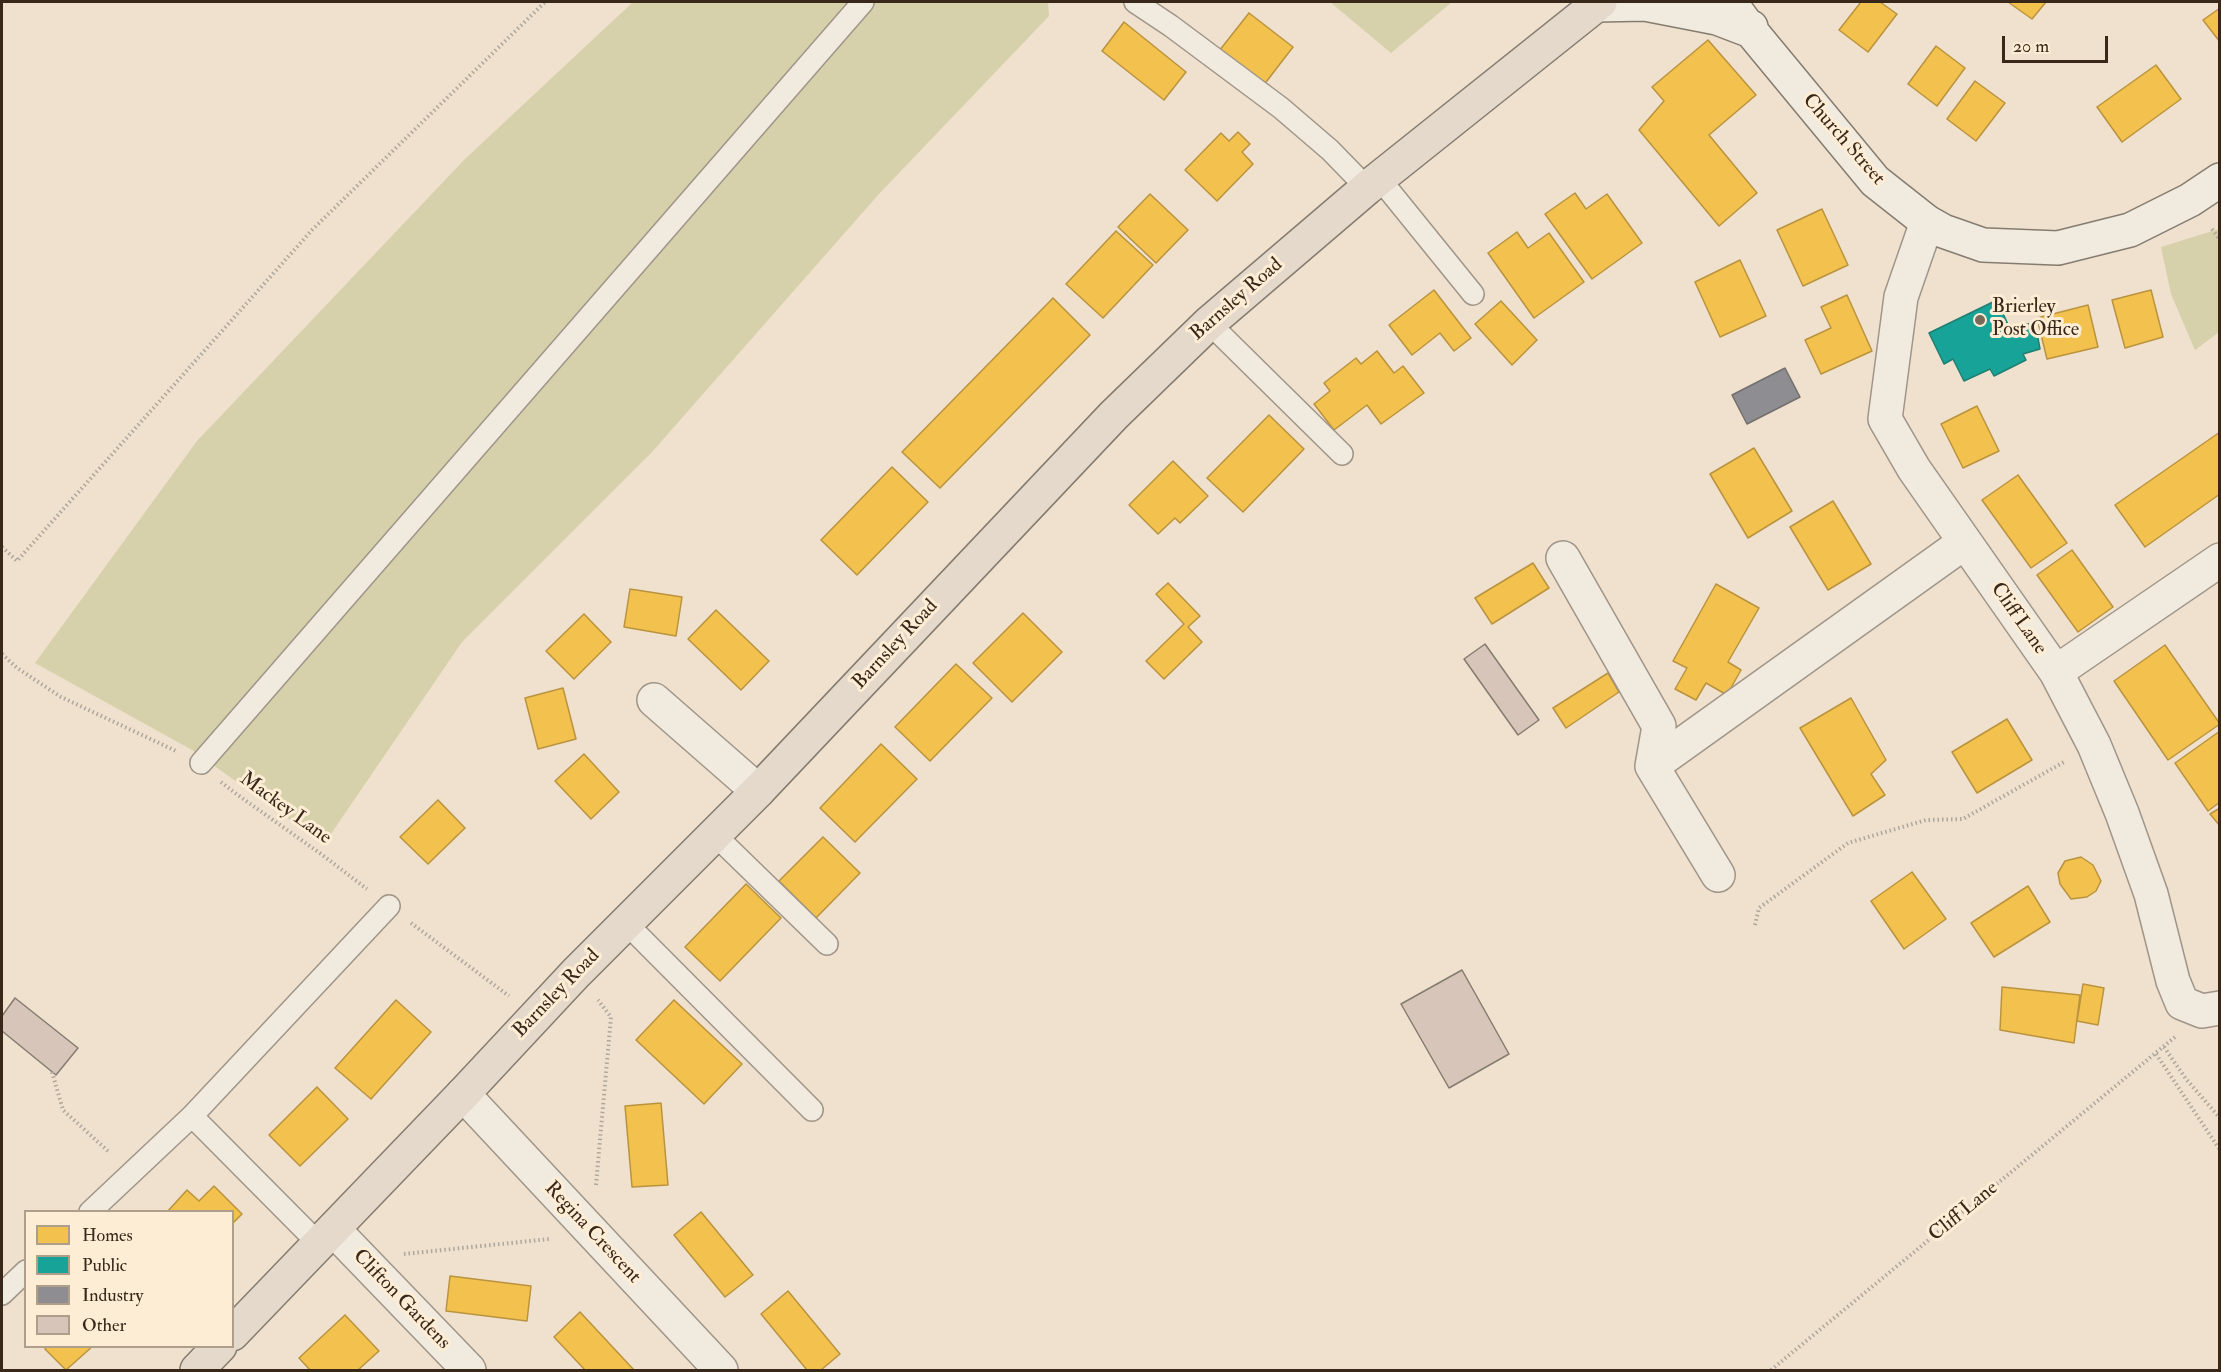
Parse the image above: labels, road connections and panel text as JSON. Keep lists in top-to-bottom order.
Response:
{
  "streets": {
    "highway": ["Barnsley Road"],
    "street": [
      "Church Street",
      "Cliff Lane",
      "Regina Crescent",
      "Clifton Gardens"
    ],
    "path": ["Mackey Lane"]
  },
  "crossings": [
    ["Church Street", "Cliff Lane"],
    ["Barnsley Road", "Mackey Lane"],
    ["Barnsley Road", "Regina Crescent"],
    ["Barnsley Road", "Clifton Gardens"]
  ],
  "places": ["Brierley Post Office"],
  "legend": [
    "Homes",
    "Public",
    "Industry",
    "Other"
  ],
  "scale_bar": "20 m"
}
